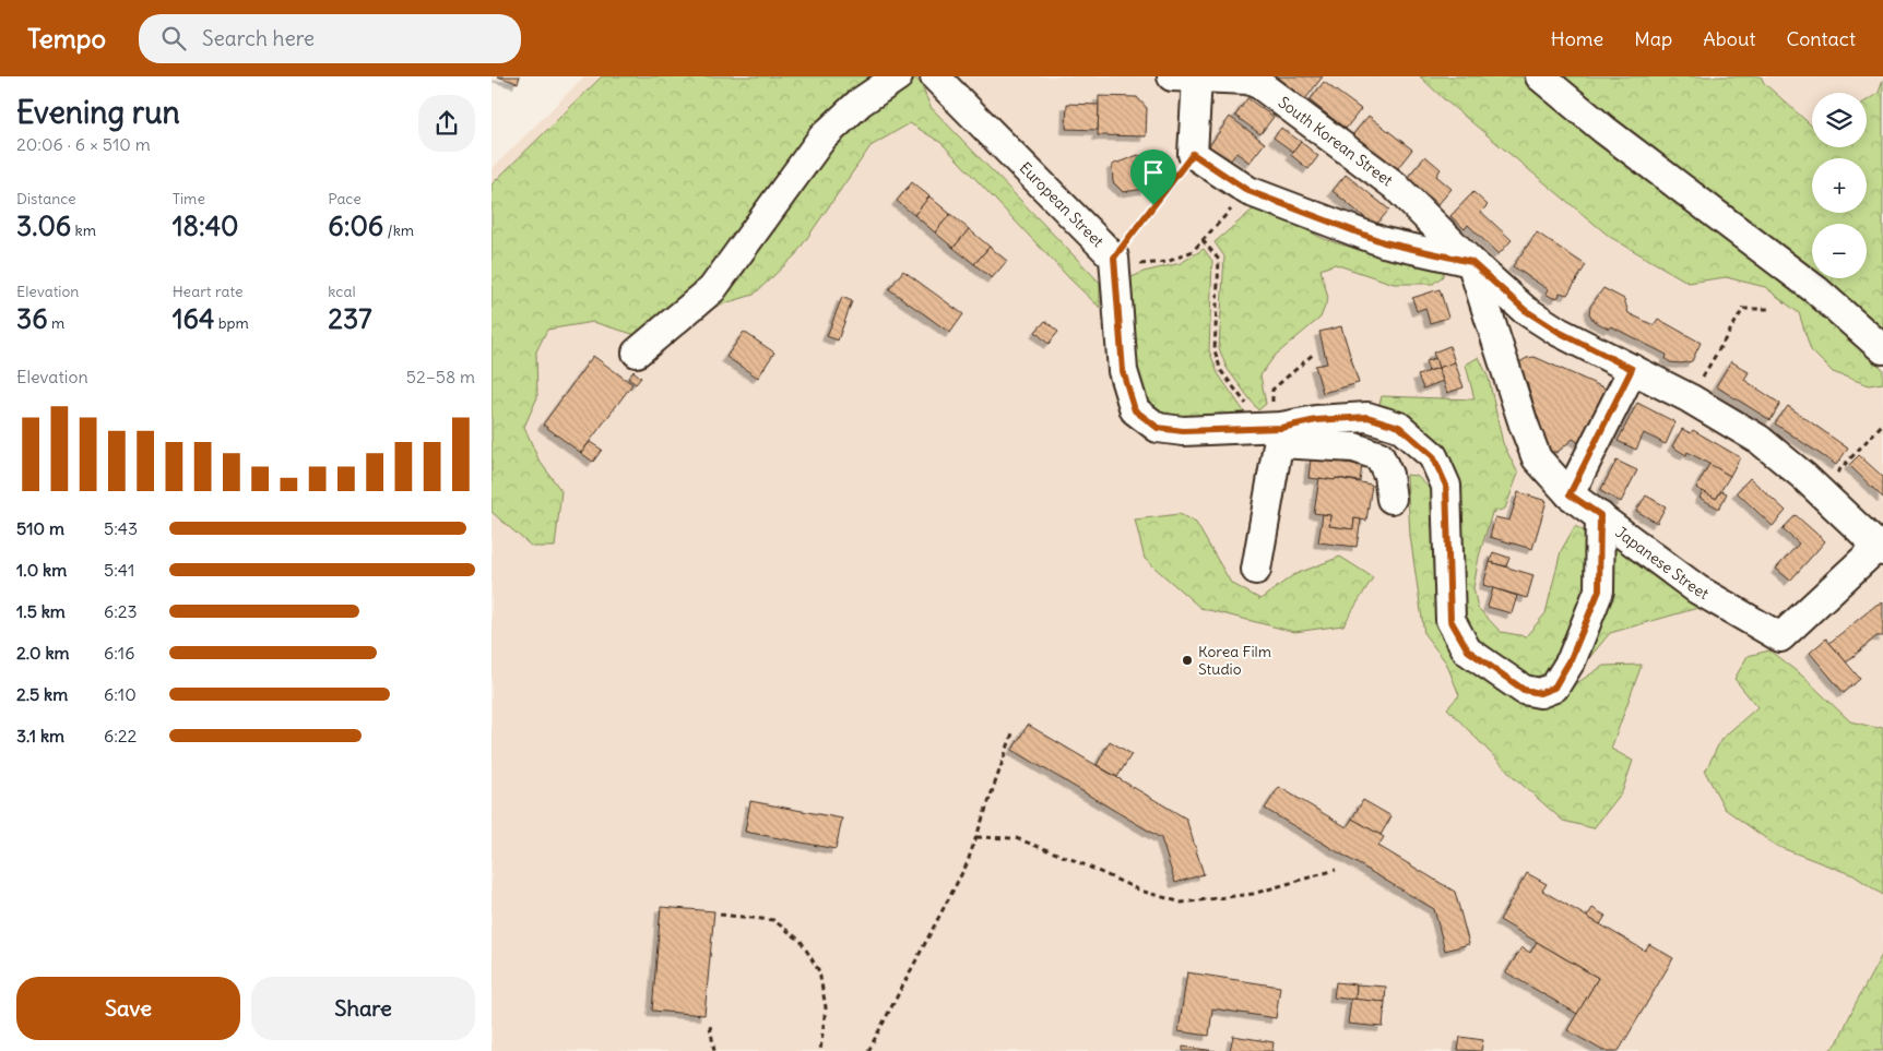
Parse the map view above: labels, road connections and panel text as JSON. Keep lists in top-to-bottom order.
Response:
{
  "streets": {
    "lane": ["South Korean Street", "European Street", "Japanese Street"]
  },
  "crossings": [
    ["South Korean Street", "Japanese Street"],
    ["European Street", "Japanese Street"]
  ],
  "places": ["Korea Film Studio"],
  "page": {
    "header": "Tempo",
    "search": "Search here",
    "nav": [
      "Home",
      "Map",
      "About",
      "Contact"
    ],
    "heading": ["Evening run", "20:06 · 6 × 510 m"],
    "map_buttons": ["+", "−"],
    "stats": [
      ["Distance", "3.06 km"],
      ["Time", "18:40"],
      ["Pace", "6:06 /km"],
      ["Elevation", "36 m"],
      ["Heart rate", "164 bpm"],
      ["kcal", "237"]
    ],
    "chart": ["Elevation", "52–58 m"],
    "list": [
      {
        "name": "510 m",
        "note": "5:43"
      },
      {
        "name": "1.0 km",
        "note": "5:41"
      },
      {
        "name": "1.5 km",
        "note": "6:23"
      },
      {
        "name": "2.0 km",
        "note": "6:16"
      },
      {
        "name": "2.5 km",
        "note": "6:10"
      },
      {
        "name": "3.1 km",
        "note": "6:22"
      }
    ],
    "buttons": ["Save", "Share"]
  }
}
